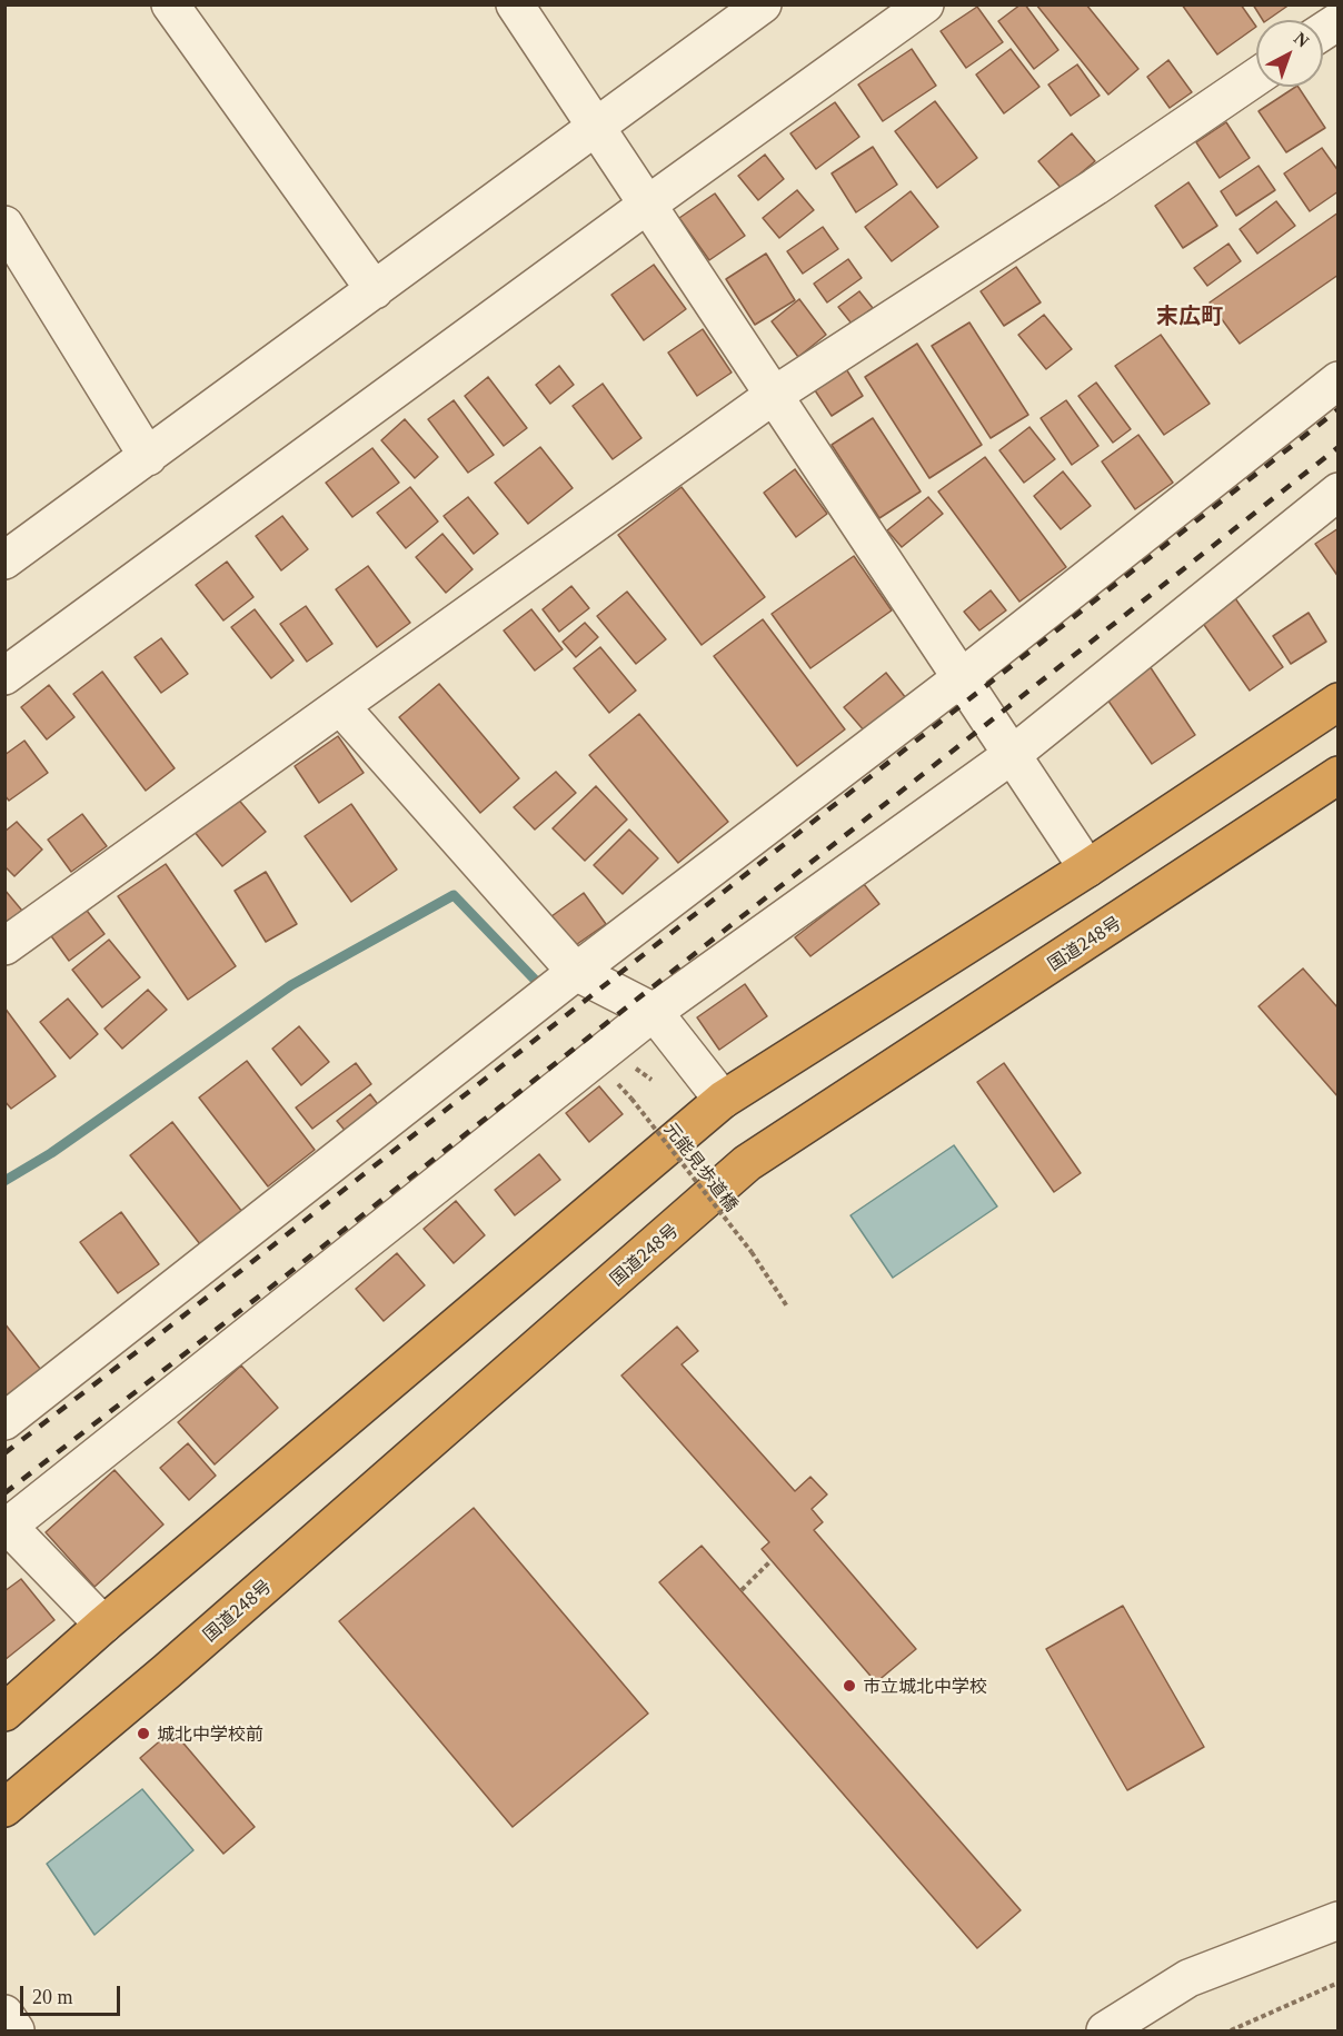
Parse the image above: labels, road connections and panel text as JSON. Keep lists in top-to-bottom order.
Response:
{
  "streets": {
    "highway": ["国道248号"],
    "path": ["元能見歩道橋"]
  },
  "districts": ["末広町"],
  "places": ["市立城北中学校", "城北中学校前"],
  "scale_bar": "20 m",
  "north": "top right"
}
